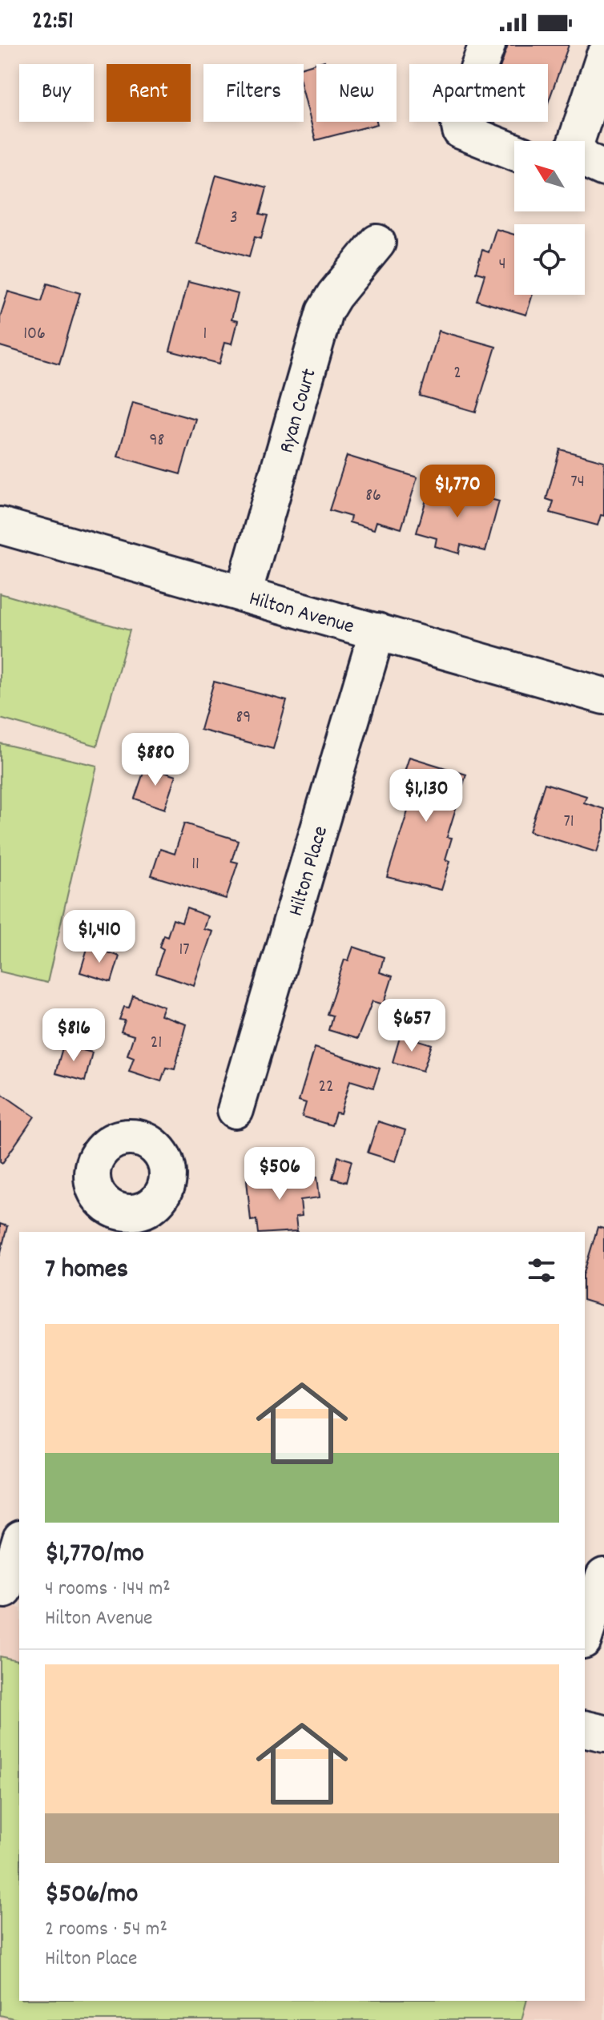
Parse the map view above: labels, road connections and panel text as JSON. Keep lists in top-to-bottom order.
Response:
{
  "streets": {
    "street": ["Ryan Court", "Hilton Avenue", "Hilton Place"]
  },
  "crossings": [
    ["Ryan Court", "Hilton Avenue"],
    ["Hilton Avenue", "Hilton Place"]
  ],
  "house_numbers": [
    "3",
    "4",
    "106",
    "1",
    "2",
    "98",
    "74",
    "86",
    "89",
    "71",
    "11",
    "17",
    "21",
    "22"
  ],
  "north": "top left",
  "page": {
    "status": "22:51",
    "chip": [
      "Buy",
      "Rent",
      "Filters",
      "New",
      "Apartment"
    ],
    "price": [
      "$1,770",
      "$880",
      "$1,130",
      "$1,410",
      "$657",
      "$816",
      "$506"
    ],
    "heading": "7 homes",
    "list": [
      {
        "name": "$1,770/mo",
        "note": "4 rooms · 144 m² · Hilton Avenue"
      },
      {
        "name": "$506/mo",
        "note": "2 rooms · 54 m² · Hilton Place"
      }
    ]
  }
}
